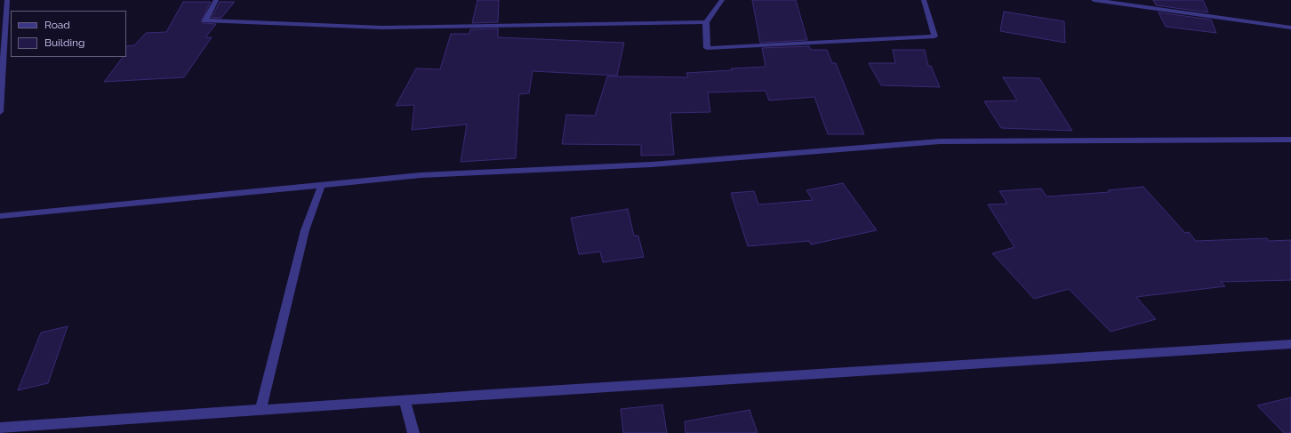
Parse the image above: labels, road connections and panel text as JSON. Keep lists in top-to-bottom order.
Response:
{
  "legend": ["Road", "Building"]
}
